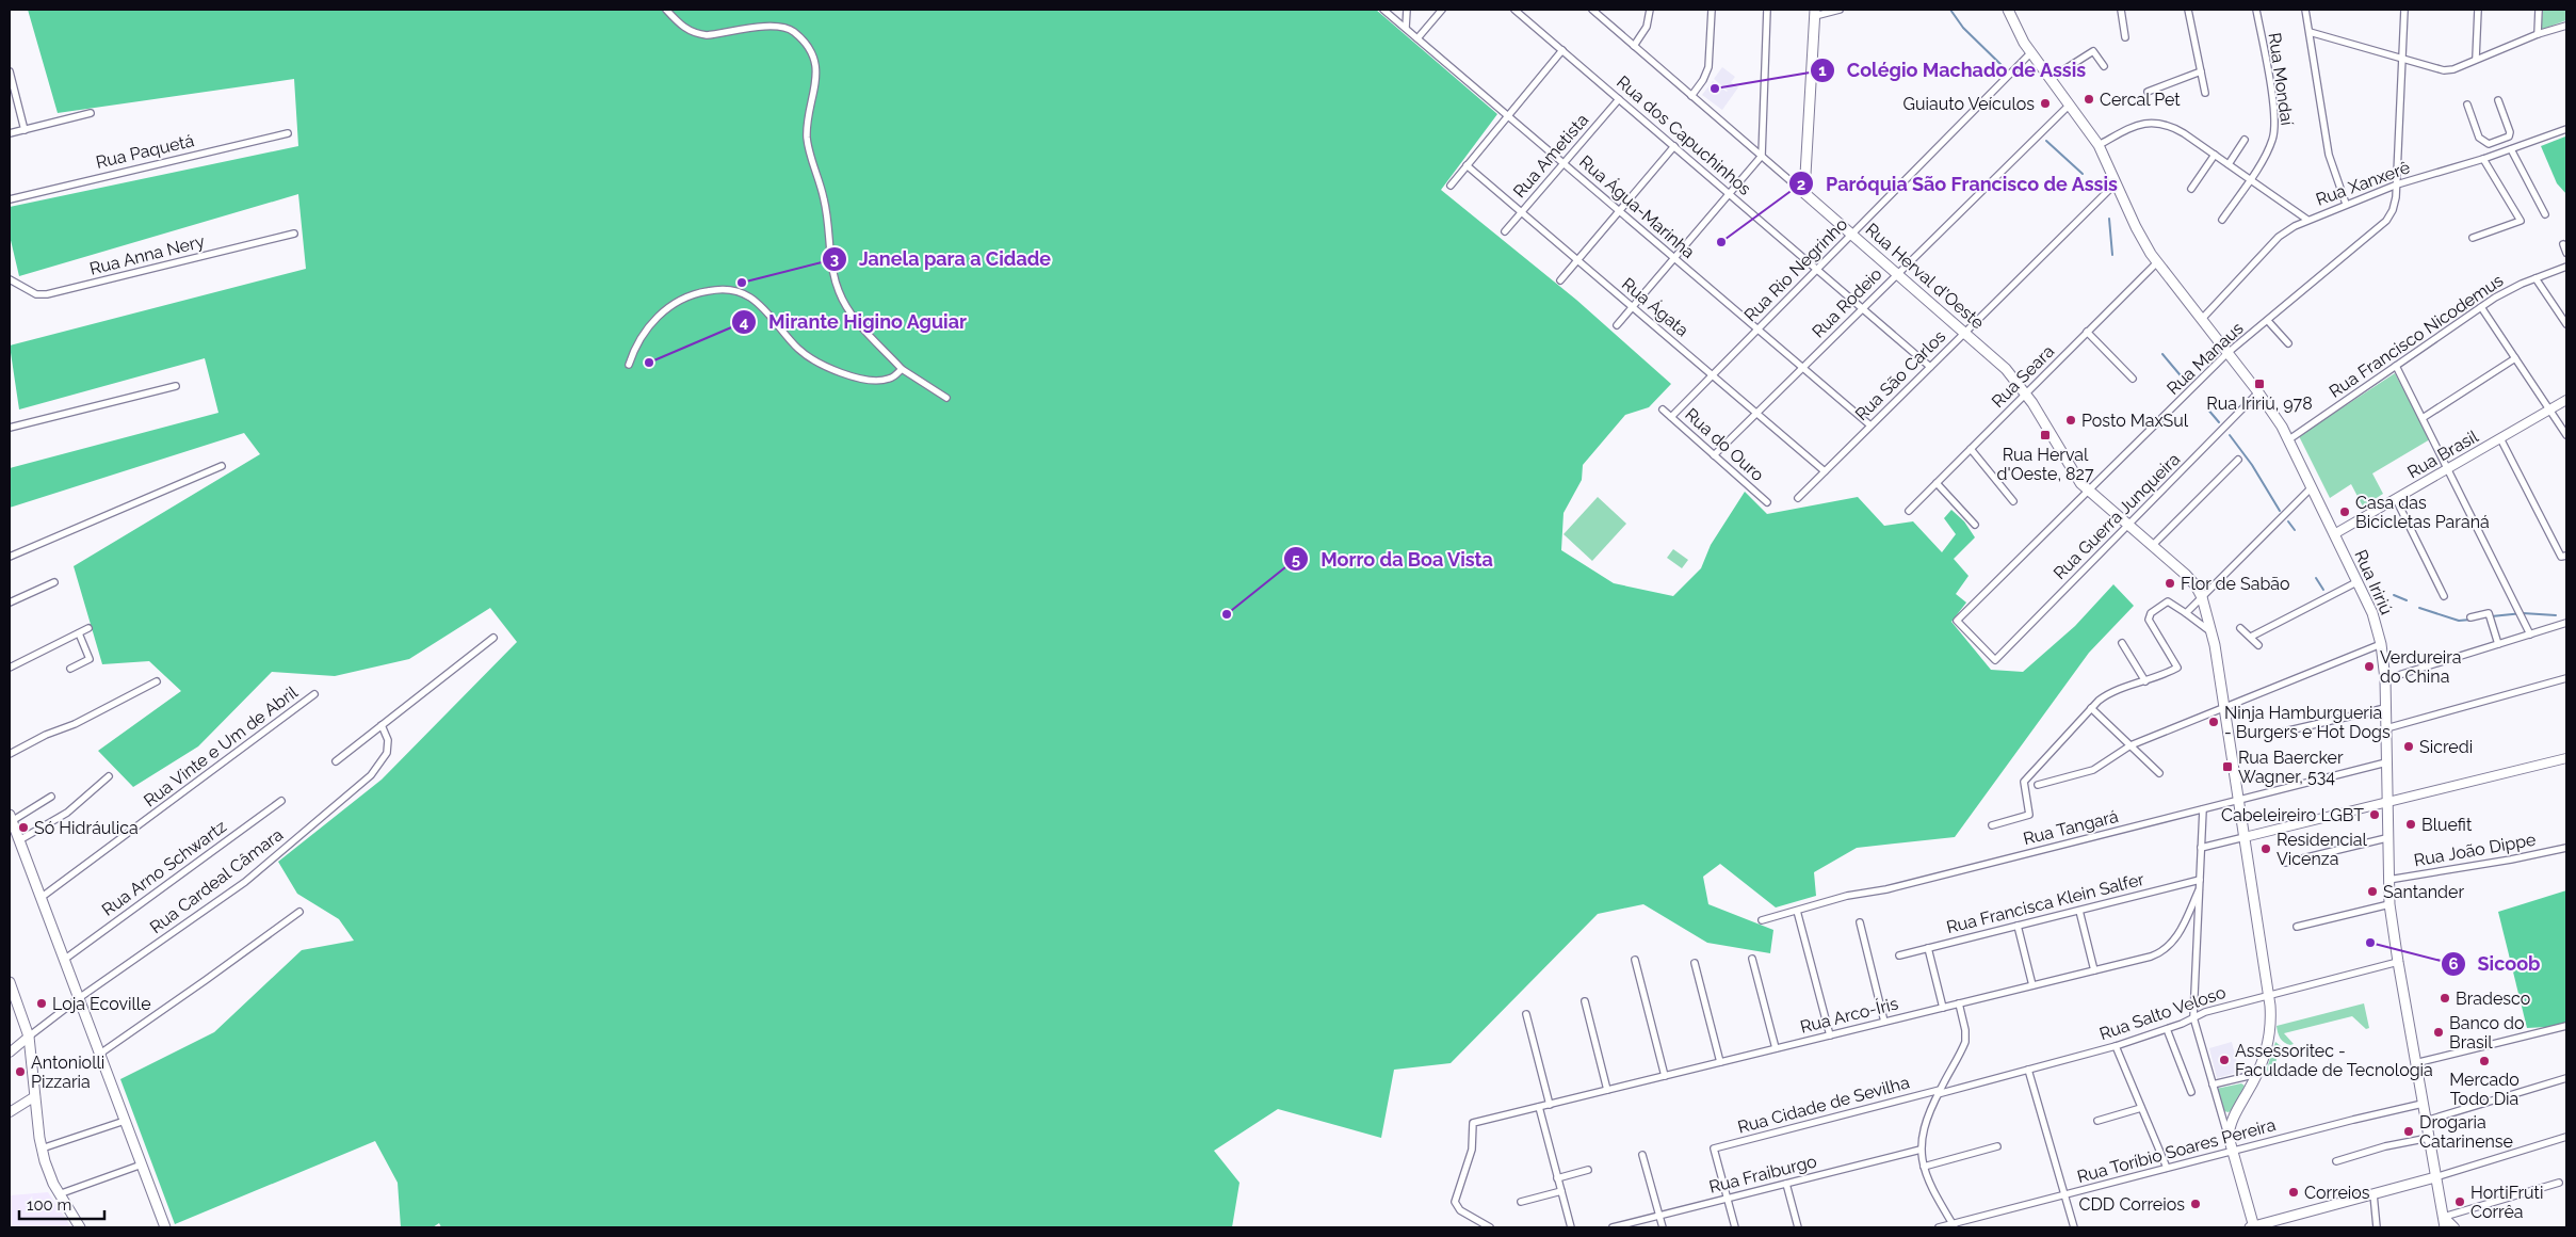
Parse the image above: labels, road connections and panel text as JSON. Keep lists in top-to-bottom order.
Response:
{
  "streets": {
    "main road": ["Rua Herval d'Oeste", "Rua Iririú"],
    "street": [
      "Rua Mondaí",
      "Rua dos Capuchinhos",
      "Rua Paquetá",
      "Rua Ametista",
      "Rua Xanxerê",
      "Rua Água-Marinha",
      "Rua Anna Nery",
      "Rua Rio Negrinho",
      "Rua Rodeio",
      "Rua Ágata",
      "Rua Francisco Nicodemus",
      "Rua Manaus",
      "Rua São Carlos",
      "Rua Seara",
      "Rua do Ouro",
      "Rua Brasil",
      "Rua Guerra Junqueira",
      "Rua Vinte e Um de Abril",
      "Rua Tangará",
      "Rua João Dippe",
      "Rua Arno Schwartz",
      "Rua Cardeal Câmara",
      "Rua Francisca Klein Salfer",
      "Rua Salto Veloso",
      "Rua Arco-Íris",
      "Rua Cidade de Sevilha",
      "Rua Toríbio Soares Pereira",
      "Rua Fraiburgo"
    ]
  },
  "crossings": [
    ["Rua dos Capuchinhos", "Rua Ametista"],
    ["Rua dos Capuchinhos", "Rua Rio Negrinho"],
    ["Rua dos Capuchinhos", "Rua Rodeio"],
    ["Rua dos Capuchinhos", "Rua São Carlos"],
    ["Rua Ametista", "Rua Água-Marinha"],
    ["Rua Ametista", "Rua Ágata"],
    ["Rua Xanxerê", "Rua Manaus"],
    ["Rua Xanxerê", "Rua Iririú"],
    ["Rua Água-Marinha", "Rua Rio Negrinho"],
    ["Rua Água-Marinha", "Rua Rodeio"],
    ["Rua Água-Marinha", "Rua São Carlos"],
    ["Rua Rio Negrinho", "Rua Herval d'Oeste"],
    ["Rua Rio Negrinho", "Rua Ágata"],
    ["Rua Rio Negrinho", "Rua do Ouro"],
    ["Rua Rio Negrinho", "Rua Iririú"],
    ["Rua Herval d'Oeste", "Rua Rodeio"],
    ["Rua Herval d'Oeste", "Rua Manaus"],
    ["Rua Herval d'Oeste", "Rua São Carlos"],
    ["Rua Herval d'Oeste", "Rua Seara"],
    ["Rua Herval d'Oeste", "Rua Guerra Junqueira"],
    ["Rua Rodeio", "Rua Ágata"],
    ["Rua Rodeio", "Rua do Ouro"],
    ["Rua Rodeio", "Rua Iririú"],
    ["Rua Ágata", "Rua São Carlos"],
    ["Rua Francisco Nicodemus", "Rua Iririú"],
    ["Rua Manaus", "Rua Guerra Junqueira"],
    ["Rua Manaus", "Rua Iririú"],
    ["Rua São Carlos", "Rua Iririú"],
    ["Rua Seara", "Rua Iririú"],
    ["Rua Brasil", "Rua Iririú"],
    ["Rua Guerra Junqueira", "Rua Iririú"],
    ["Rua Iririú", "Rua Tangará"],
    ["Rua Iririú", "Rua João Dippe"],
    ["Rua Iririú", "Rua Salto Veloso"],
    ["Rua Iririú", "Rua Toríbio Soares Pereira"],
    ["Rua Salto Veloso", "Rua Cidade de Sevilha"],
    ["Rua Cidade de Sevilha", "Rua Fraiburgo"]
  ],
  "places": {
    "other": [
      "Colégio Machado de Assis",
      "Cercal Pet",
      "Guiauto Veículos",
      "Paróquia São Francisco de Assis",
      "Janela para a Cidade",
      "Mirante Higino Aguiar",
      "Posto MaxSul",
      "Casa das Bicicletas Paraná",
      "Flor de Sabão",
      "Morro da Boa Vista",
      "Verdureira do China",
      "Ninja Hamburgueria - Burgers e Hot Dogs",
      "Sicredi",
      "Cabeleireiro LGBT",
      "Bluefit",
      "Só Hidráulica",
      "Residencial Vicenza",
      "Santander",
      "Sicoob",
      "Bradesco",
      "Loja Ecoville",
      "Banco do Brasil",
      "Assessoritec - Faculdade de Tecnologia",
      "Mercado Todo Dia",
      "Antoniolli Pizzaria",
      "Drogaria Catarinense",
      "Correios",
      "HortiFruti Corrêa",
      "CDD Correios"
    ],
    "transit": ["Rua Iririú, 978", "Rua Herval d'Oeste, 827", "Rua Baercker Wagner, 534"]
  },
  "scale_bar": "100 m"
}
